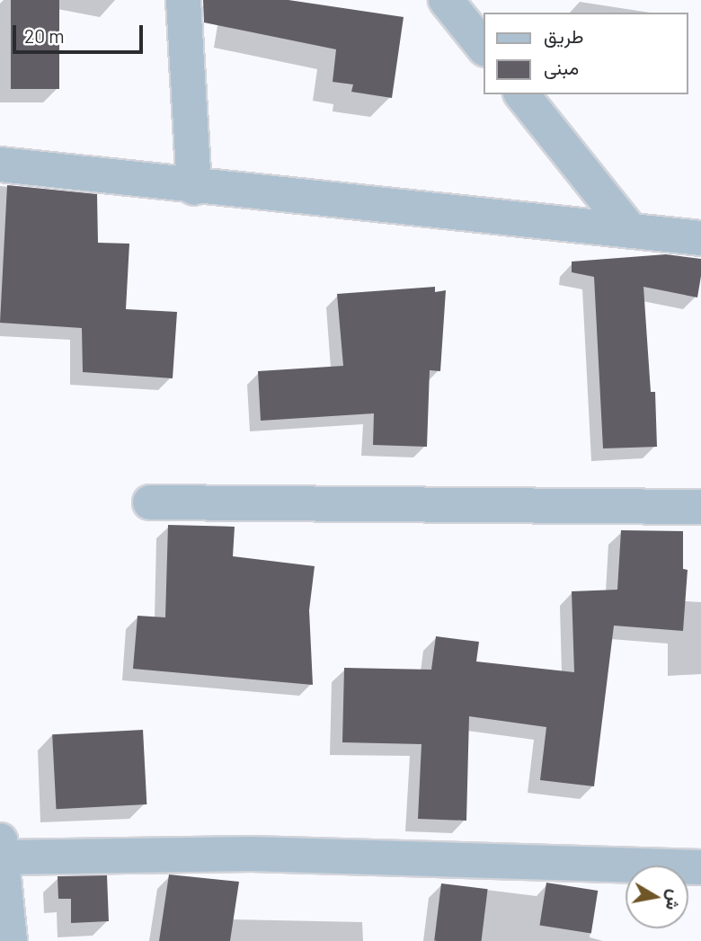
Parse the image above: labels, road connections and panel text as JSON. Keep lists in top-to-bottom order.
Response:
{
  "legend": ["طريق", "مبنى"],
  "scale_bar": "20 m",
  "north": "right"
}
